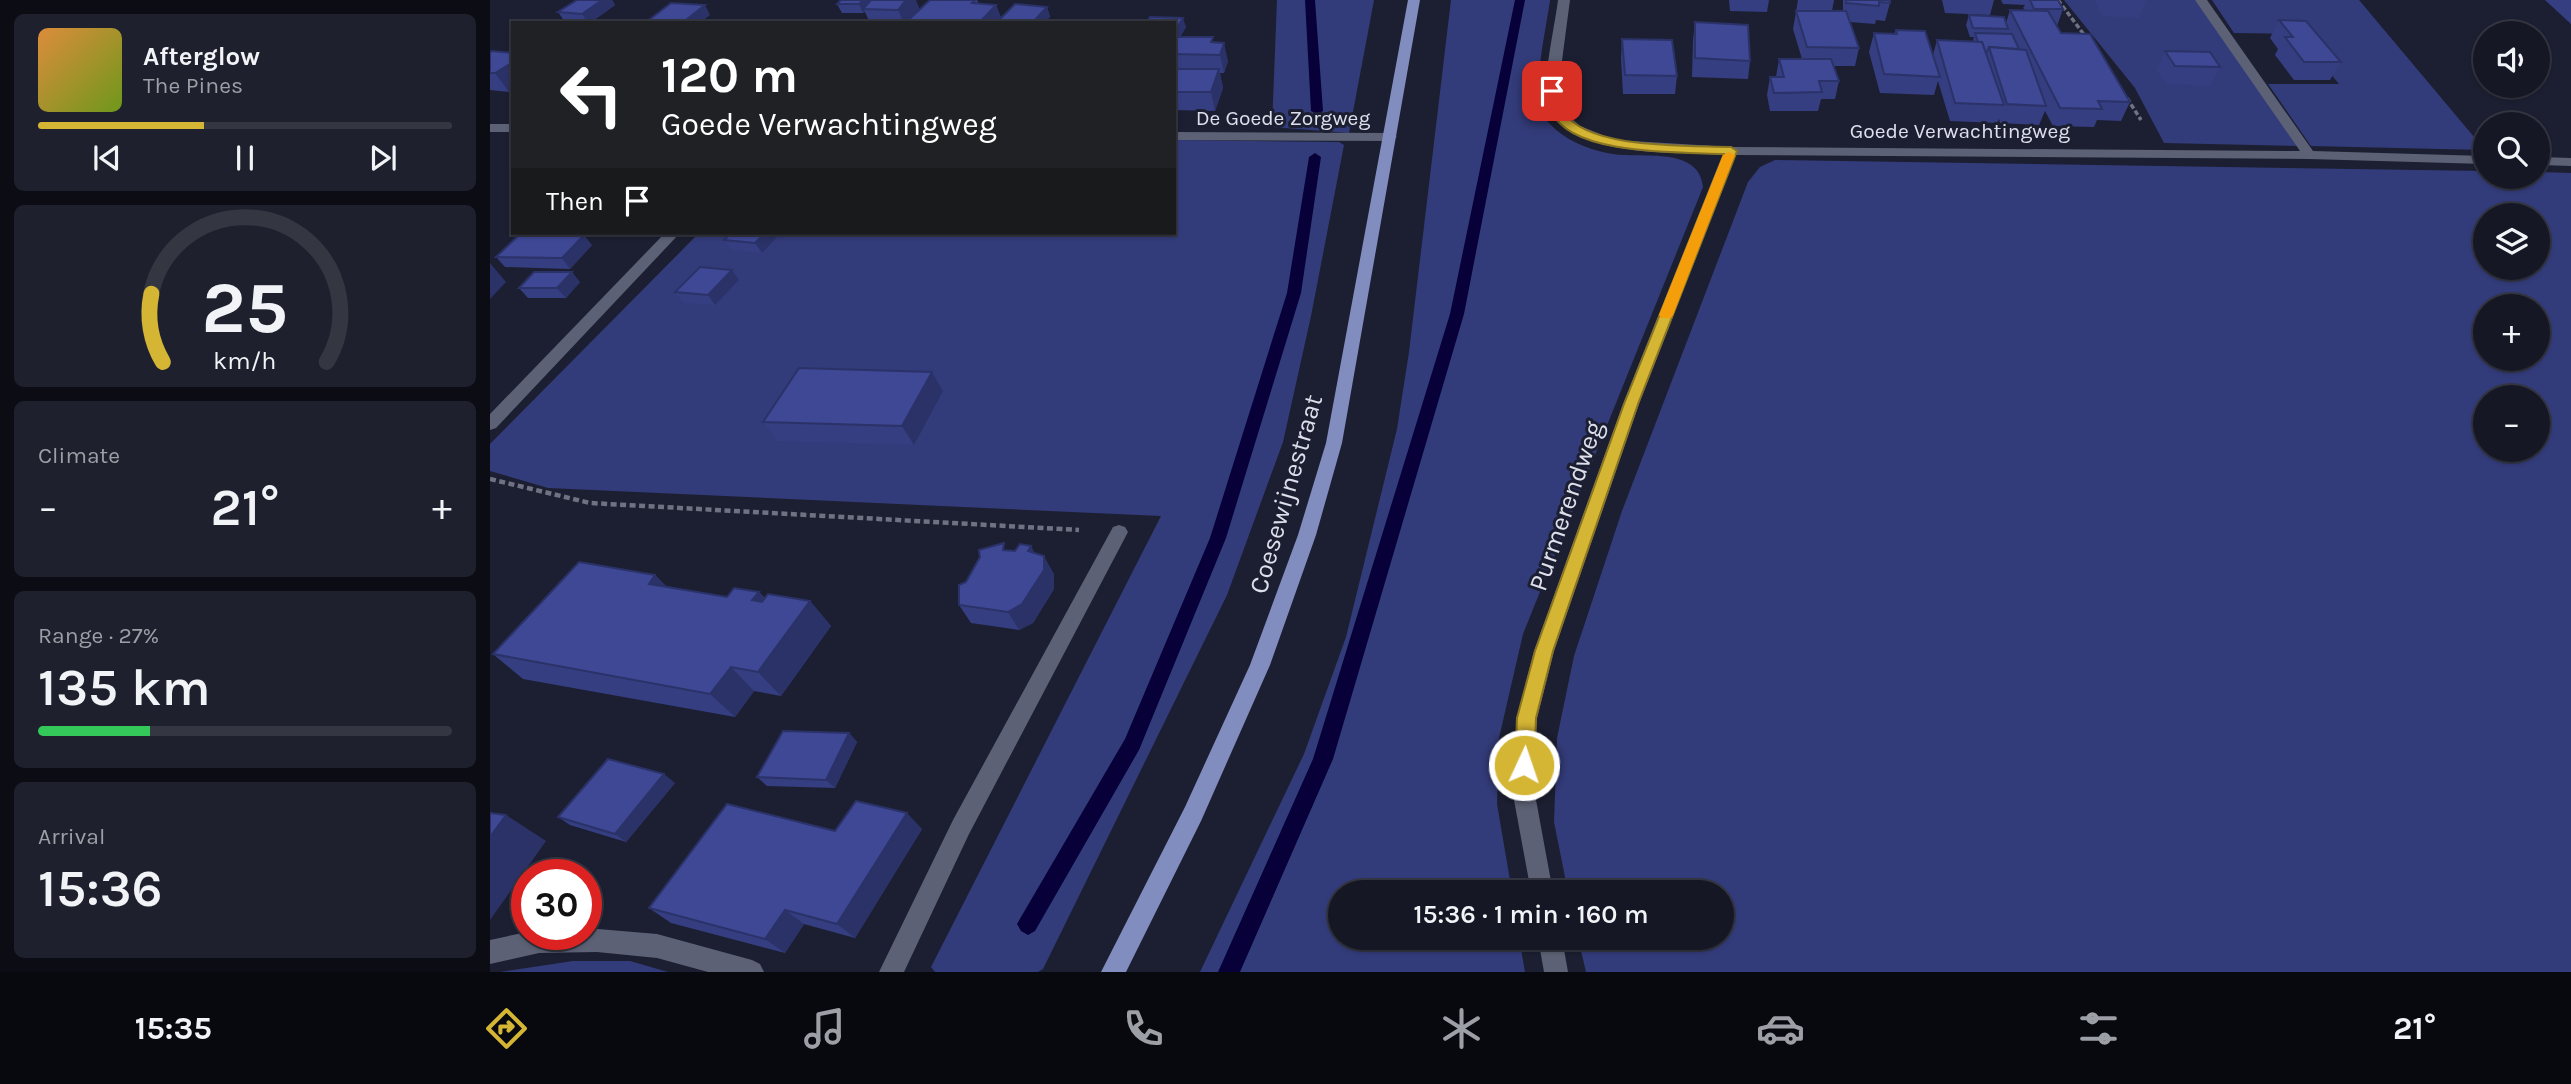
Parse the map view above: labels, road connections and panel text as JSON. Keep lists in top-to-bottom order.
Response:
{
  "streets": {
    "main road": ["Coesewijnestraat"],
    "street": ["De Goede Zorgweg", "Goede Verwachtingweg", "Purmerendweg"]
  },
  "crossings": [
    ["De Goede Zorgweg", "Coesewijnestraat"],
    ["Goede Verwachtingweg", "Purmerendweg"]
  ],
  "page": {
    "map_buttons": ["+", "−"],
    "turn": ["120 m", "Goede Verwachtingweg"],
    "song": ["Afterglow", "The Pines"],
    "then": "Then",
    "tile": [
      "Climate",
      ["Range · 27%", "135 km"],
      ["Arrival", "15:36"]
    ],
    "heat": ["−", "21°", "+"],
    "limit": "30",
    "trip": "15:36 · 1 min · 160 m",
    "tabs": ["15:35", "21°"],
    "gauge": ["25", "km/h"]
  }
}
